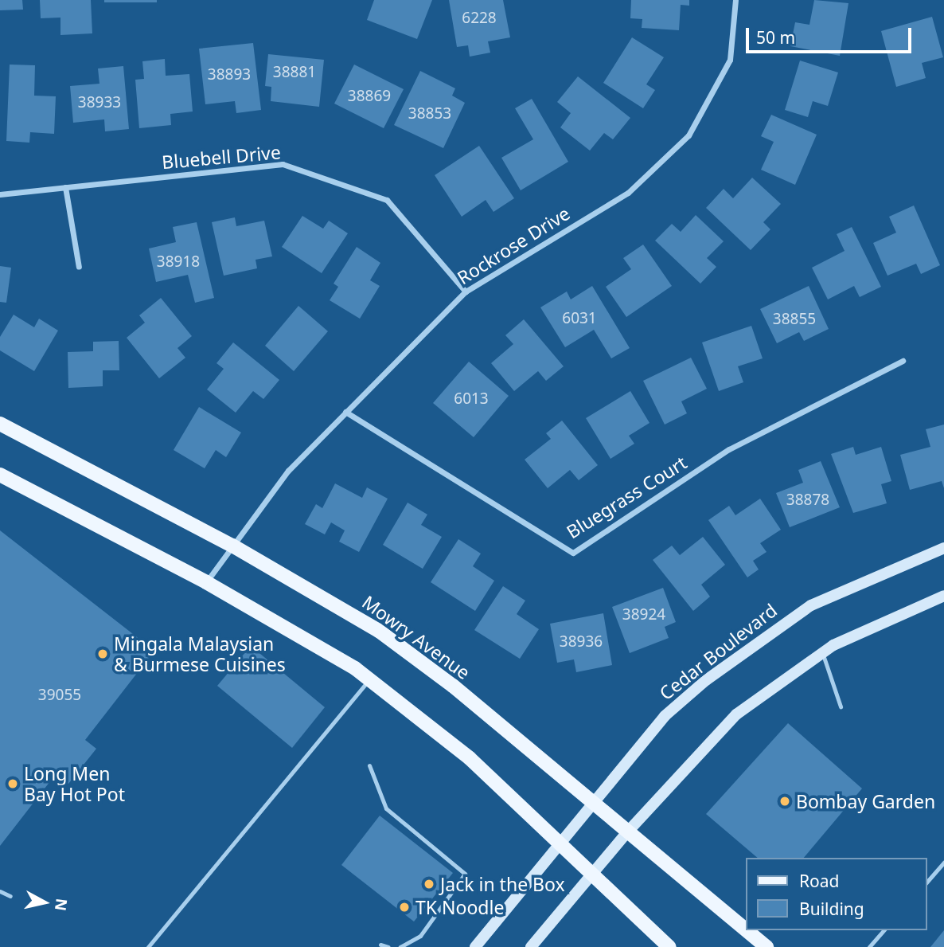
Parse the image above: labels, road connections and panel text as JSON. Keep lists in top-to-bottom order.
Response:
{
  "streets": {
    "main road": ["Mowry Avenue", "Cedar Boulevard"],
    "street": ["Bluebell Drive", "Rockrose Drive", "Bluegrass Court"]
  },
  "crossings": [
    ["Bluebell Drive", "Rockrose Drive"],
    ["Rockrose Drive", "Bluegrass Court"],
    ["Rockrose Drive", "Mowry Avenue"],
    ["Mowry Avenue", "Cedar Boulevard"]
  ],
  "places": [
    "Mingala Malaysian & Burmese Cuisines",
    "Long Men Bay Hot Pot",
    "Bombay Garden",
    "Jack in the Box",
    "TK Noodle"
  ],
  "house_numbers": [
    "6228",
    "38881",
    "38893",
    "38869",
    "38933",
    "38853",
    "38918",
    "6031",
    "38855",
    "6013",
    "38878",
    "38924",
    "38936",
    "39055"
  ],
  "legend": ["Road", "Building"],
  "scale_bar": "50 m",
  "north": "right"
}
